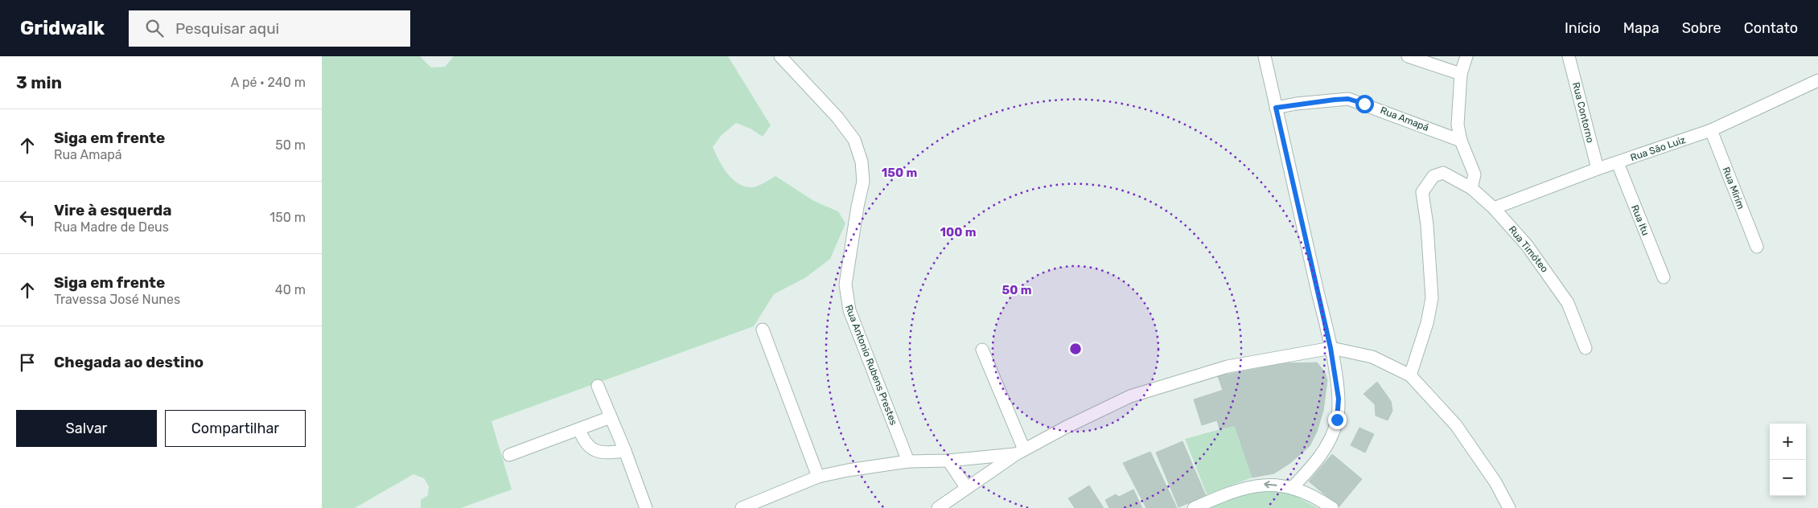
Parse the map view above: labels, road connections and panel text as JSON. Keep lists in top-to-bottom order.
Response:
{
  "streets": {
    "street": [
      "Rua Contorno",
      "Rua Amapá",
      "Rua São Luiz",
      "Rua Mirim",
      "Rua Itu",
      "Rua Timóteo",
      "Rua Antonio Rubens Prestes"
    ]
  },
  "crossings": [
    ["Rua Contorno", "Rua São Luiz"],
    ["Rua São Luiz", "Rua Mirim"],
    ["Rua São Luiz", "Rua Itu"],
    ["Rua São Luiz", "Rua Timóteo"]
  ],
  "page": {
    "header": "Gridwalk",
    "search": "Pesquisar aqui",
    "nav": [
      "Início",
      "Mapa",
      "Sobre",
      "Contato"
    ],
    "heading": ["3 min", "A pé · 240 m"],
    "list": [
      ["Siga em frente", "Rua Amapá", "50 m"],
      ["Vire à esquerda", "Rua Madre de Deus", "150 m"],
      ["Siga em frente", "Travessa José Nunes", "40 m"],
      "Chegada ao destino"
    ],
    "buttons": ["Salvar", "Compartilhar"],
    "map_buttons": ["+", "−"]
  },
  "rings": ["150 m", "100 m", "50 m"]
}
